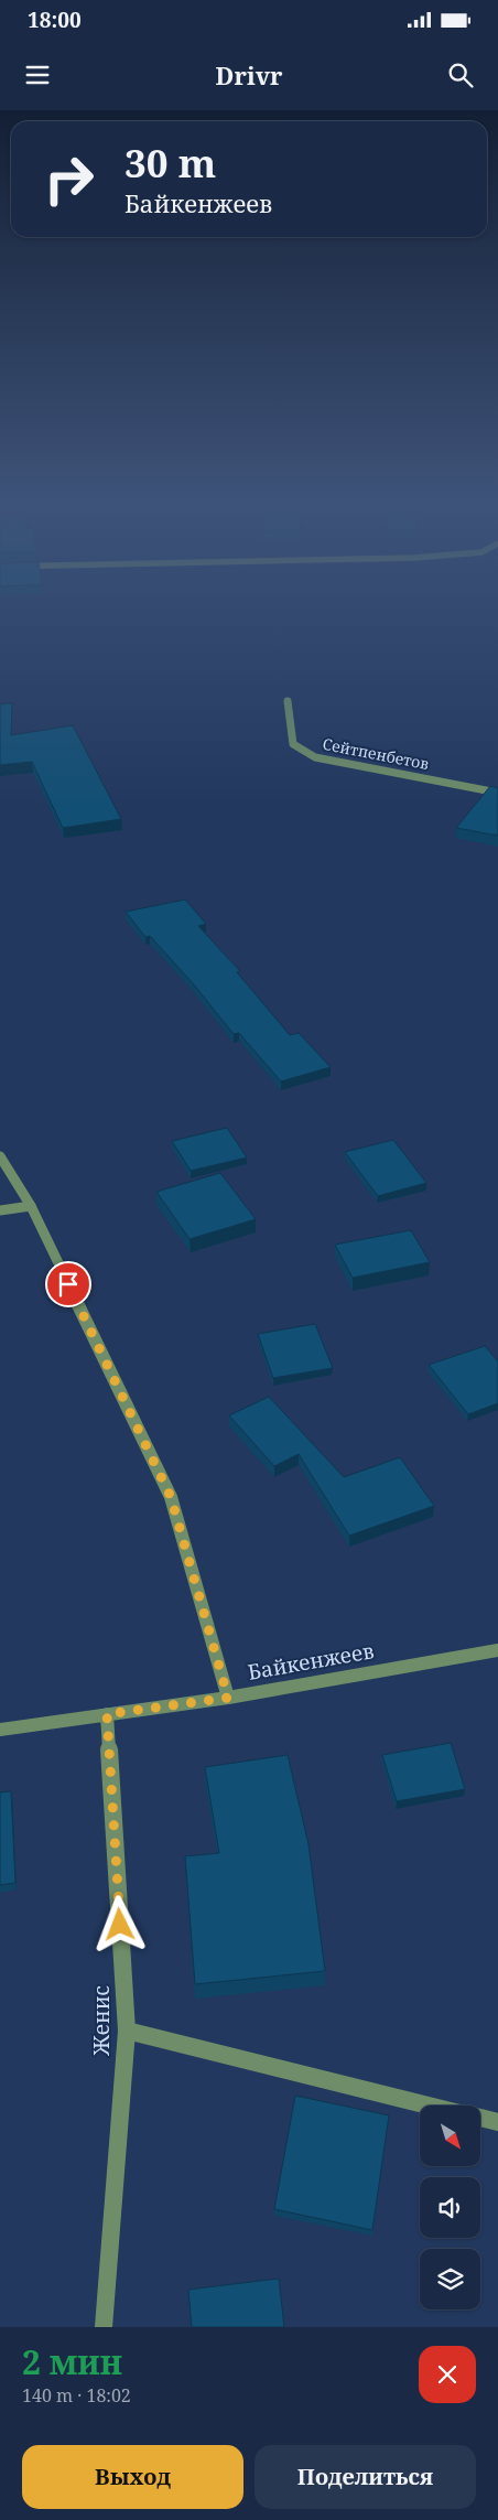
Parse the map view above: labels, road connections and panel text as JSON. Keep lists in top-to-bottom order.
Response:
{
  "streets": {
    "street": ["Сейтпенбетов", "Байкенжеев", "Женис"]
  },
  "crossings": [
    ["Байкенжеев", "Женис"]
  ],
  "north": "bottom right",
  "page": {
    "status": "18:00",
    "header": "Drivr",
    "turn": ["30 m", "Байкенжеев"],
    "heading": ["2 мин", "140 m · 18:02"],
    "buttons": ["Выход", "Поделиться"]
  }
}
